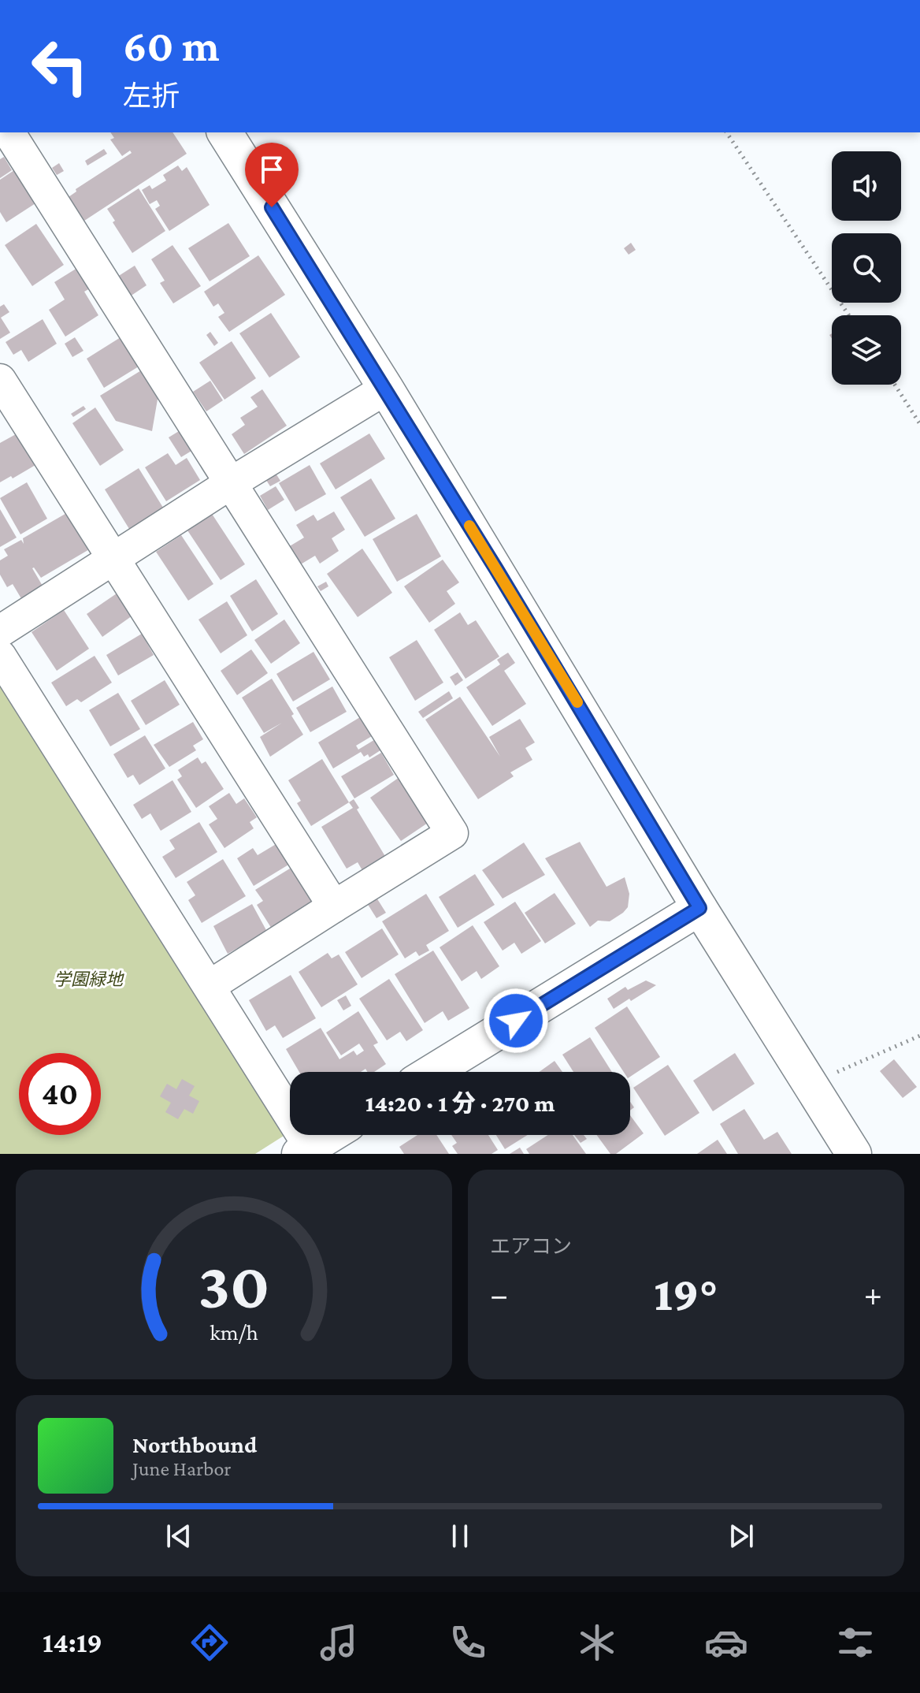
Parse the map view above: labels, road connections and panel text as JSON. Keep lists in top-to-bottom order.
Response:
{
  "parks": ["学園緑地"],
  "page": {
    "turn": ["60 m", "左折"],
    "limit": "40",
    "trip": "14:20 · 1 分 · 270 m",
    "tile": "エアコン",
    "heat": ["−", "19°", "+"],
    "song": ["Northbound", "June Harbor"],
    "tabs": "14:19",
    "gauge": ["30", "km/h"]
  }
}
